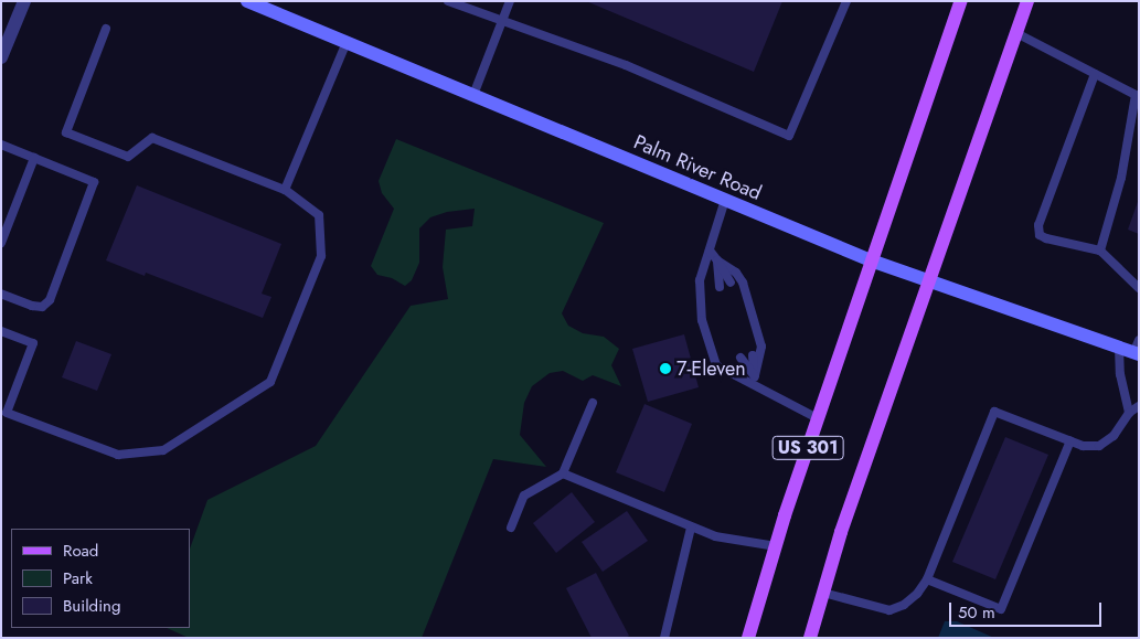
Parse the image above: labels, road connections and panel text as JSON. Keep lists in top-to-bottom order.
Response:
{
  "streets": {
    "main road": ["US 301"],
    "street": ["Palm River Road"]
  },
  "crossings": [
    ["Palm River Road", "US 301"]
  ],
  "places": ["7-Eleven"],
  "legend": ["Road", "Park", "Building"],
  "scale_bar": "50 m"
}
